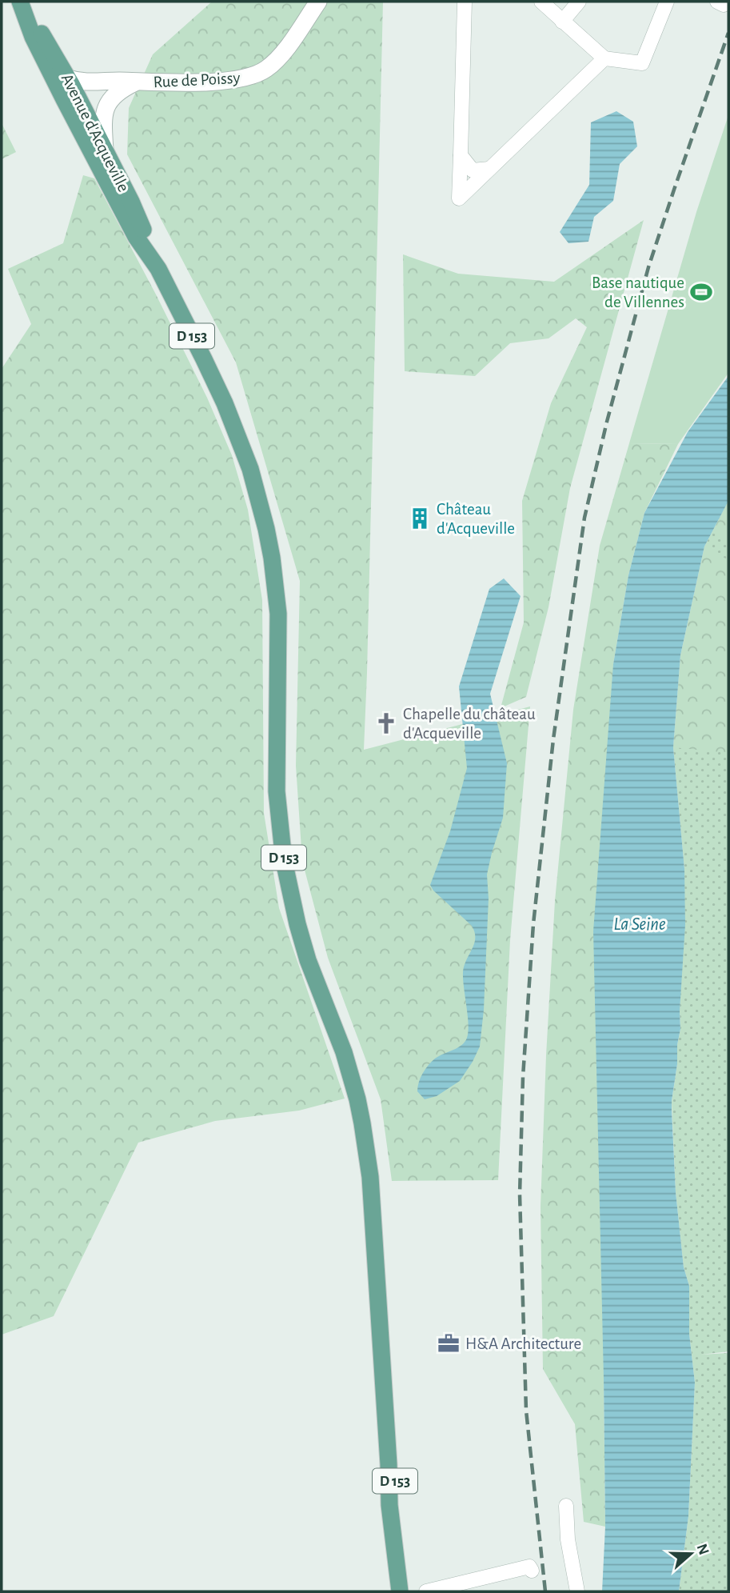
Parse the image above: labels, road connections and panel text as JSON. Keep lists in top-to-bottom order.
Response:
{
  "streets": {
    "main road": ["Avenue d'Acqueville", "D 153"],
    "street": ["Rue de Poissy"]
  },
  "crossings": [
    ["Rue de Poissy", "Avenue d'Acqueville"],
    ["Avenue d'Acqueville", "D 153"]
  ],
  "water": ["La Seine"],
  "places": {
    "sports": ["Base nautique de Villennes"],
    "building": ["Château d'Acqueville"],
    "church": ["Chapelle du château d'Acqueville"],
    "office": ["H&A Architecture"]
  },
  "north": "right"
}
